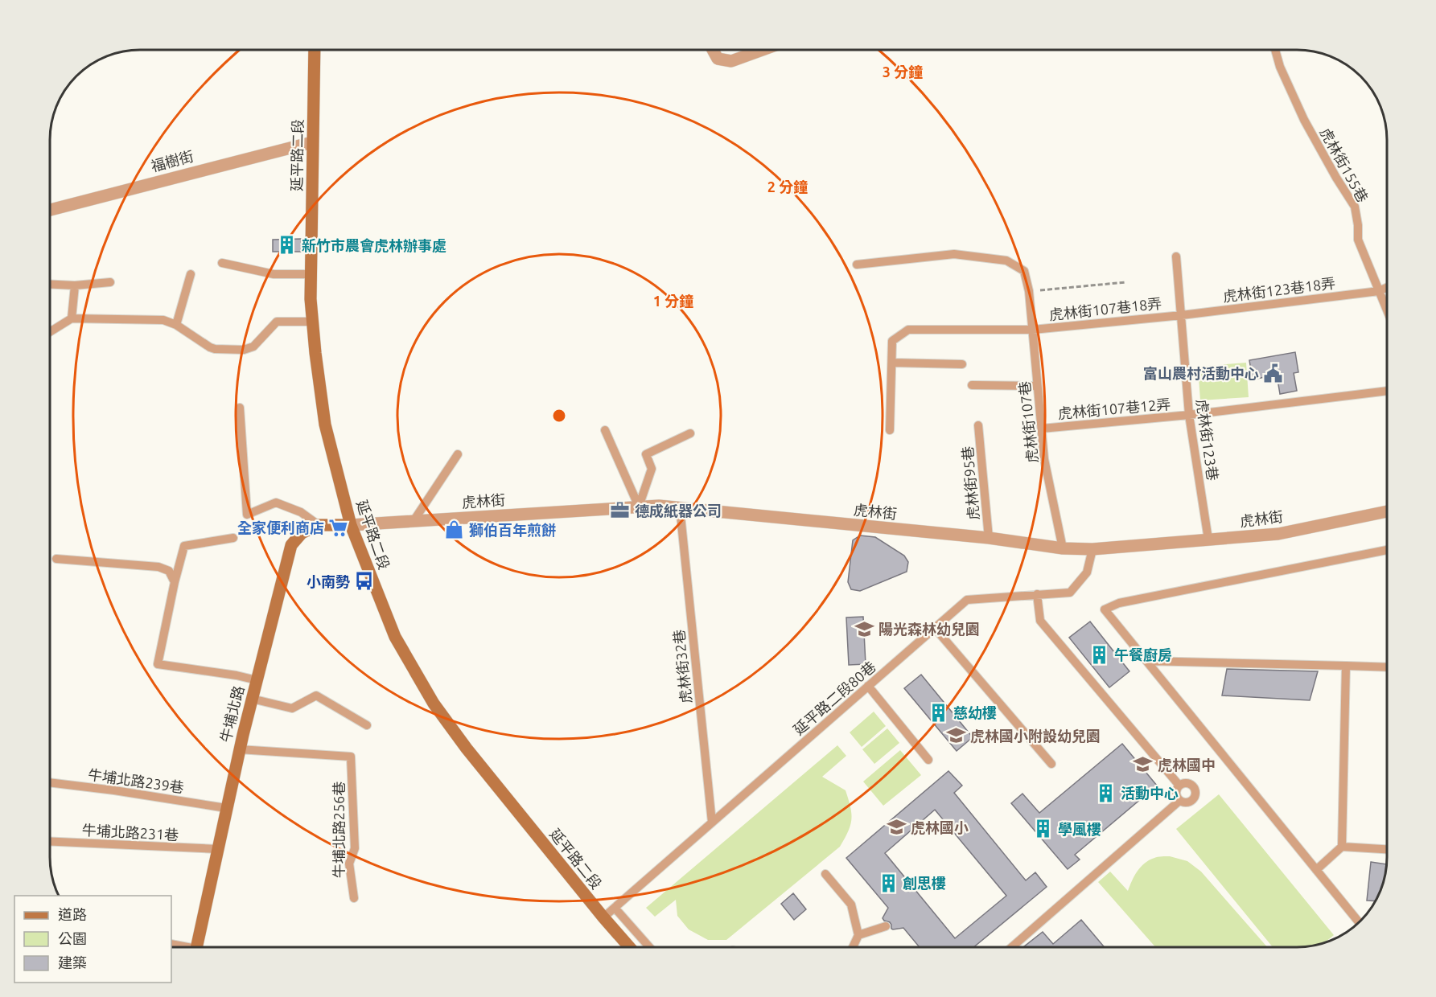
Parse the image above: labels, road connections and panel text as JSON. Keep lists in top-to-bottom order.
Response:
{
  "streets": {
    "street": [
      "延平路二段",
      "福樹街",
      "虎林街",
      "牛埔北路"
    ],
    "lane": [
      "虎林街155巷",
      "虎林街123巷18弄",
      "虎林街107巷18弄",
      "虎林街107巷12弄",
      "虎林街107巷",
      "虎林街123巷",
      "虎林街95巷",
      "虎林街32巷",
      "延平路二段80巷",
      "牛埔北路239巷",
      "牛埔北路256巷",
      "牛埔北路231巷"
    ]
  },
  "crossings": [
    ["延平路二段", "福樹街"],
    ["延平路二段", "虎林街"],
    ["延平路二段", "延平路二段80巷"],
    ["虎林街155巷", "虎林街123巷18弄"],
    ["虎林街123巷18弄", "虎林街107巷18弄"],
    ["虎林街123巷18弄", "虎林街123巷"],
    ["虎林街107巷18弄", "虎林街107巷"],
    ["虎林街107巷18弄", "虎林街123巷"],
    ["虎林街107巷12弄", "虎林街107巷"],
    ["虎林街107巷12弄", "虎林街123巷"],
    ["虎林街107巷", "虎林街"],
    ["虎林街123巷", "虎林街"],
    ["虎林街95巷", "虎林街"],
    ["虎林街", "虎林街32巷"],
    ["虎林街", "延平路二段80巷"],
    ["虎林街32巷", "延平路二段80巷"],
    ["牛埔北路", "牛埔北路239巷"],
    ["牛埔北路", "牛埔北路256巷"],
    ["牛埔北路", "牛埔北路231巷"]
  ],
  "places": {
    "building": [
      "新竹市農會虎林辦事處",
      "午餐廚房",
      "慈幼樓",
      "活動中心",
      "學風樓",
      "創思樓"
    ],
    "public building": ["富山農村活動中心"],
    "office": ["德成紙器公司"],
    "supermarket": ["全家便利商店"],
    "shop": ["獅伯百年煎餅"],
    "bus stop": ["小南勢"],
    "school or university": [
      "陽光森林幼兒園",
      "虎林國小附設幼兒園",
      "虎林國中",
      "虎林國小"
    ]
  },
  "legend": ["道路", "公園", "建築"],
  "rings": ["3 分鐘", "2 分鐘", "1 分鐘"]
}
